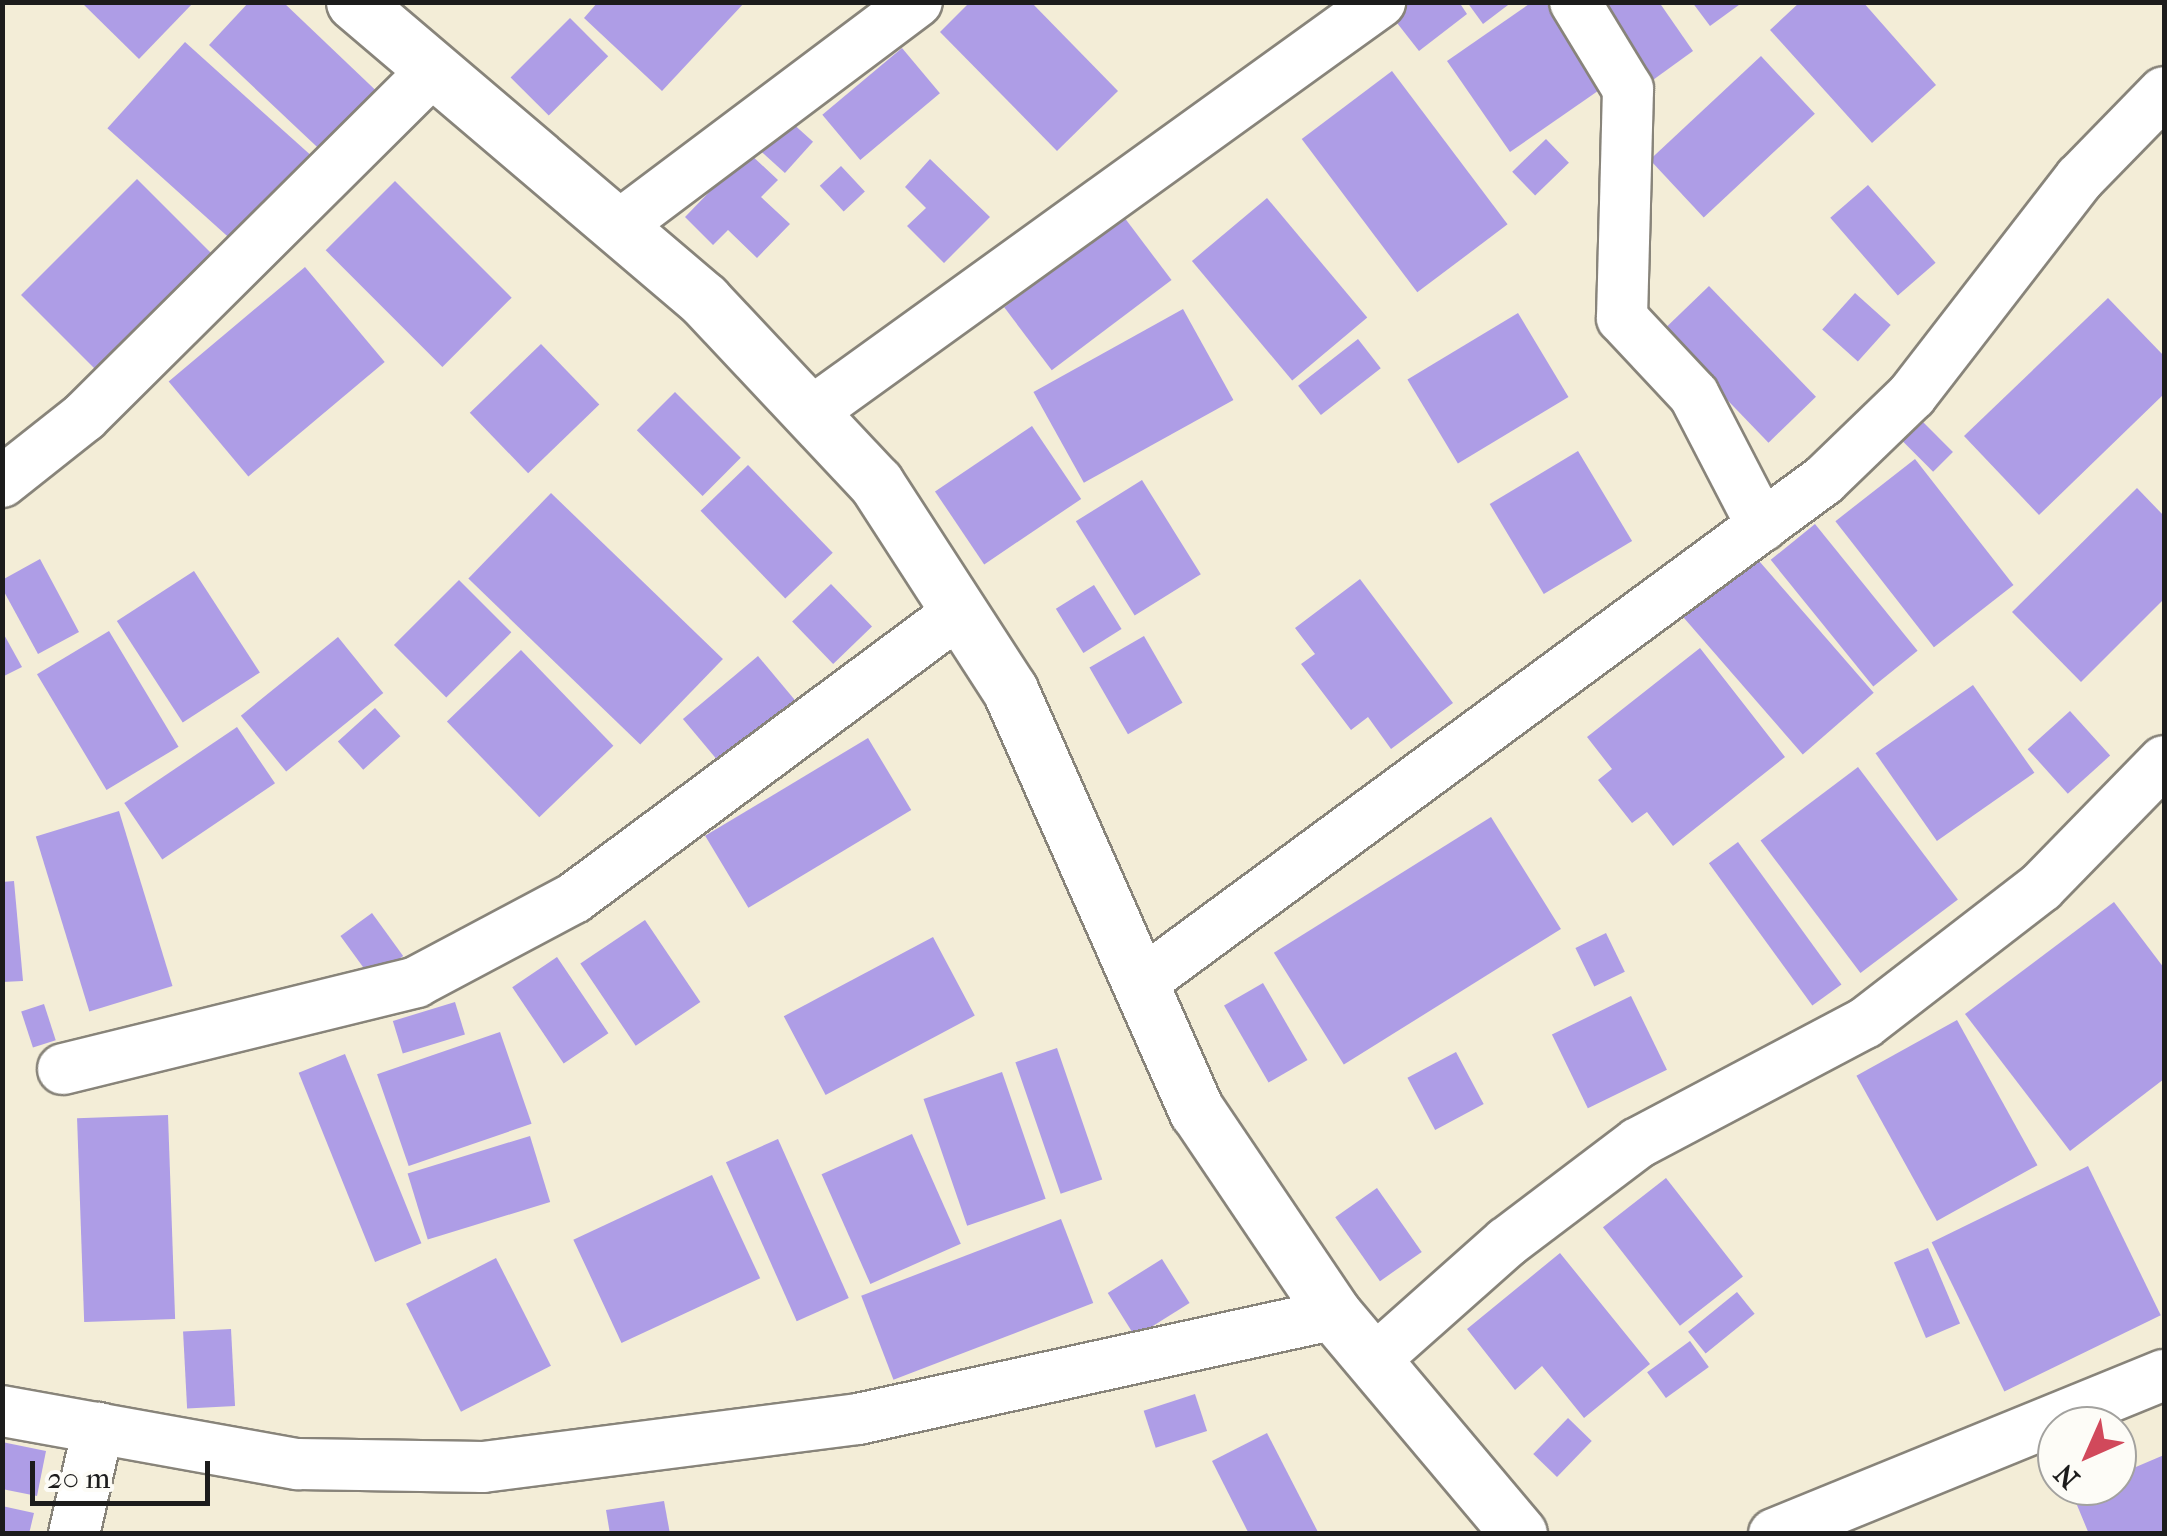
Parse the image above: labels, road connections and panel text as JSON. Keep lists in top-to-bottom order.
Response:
{
  "scale_bar": "20 m",
  "north": "bottom left"
}
